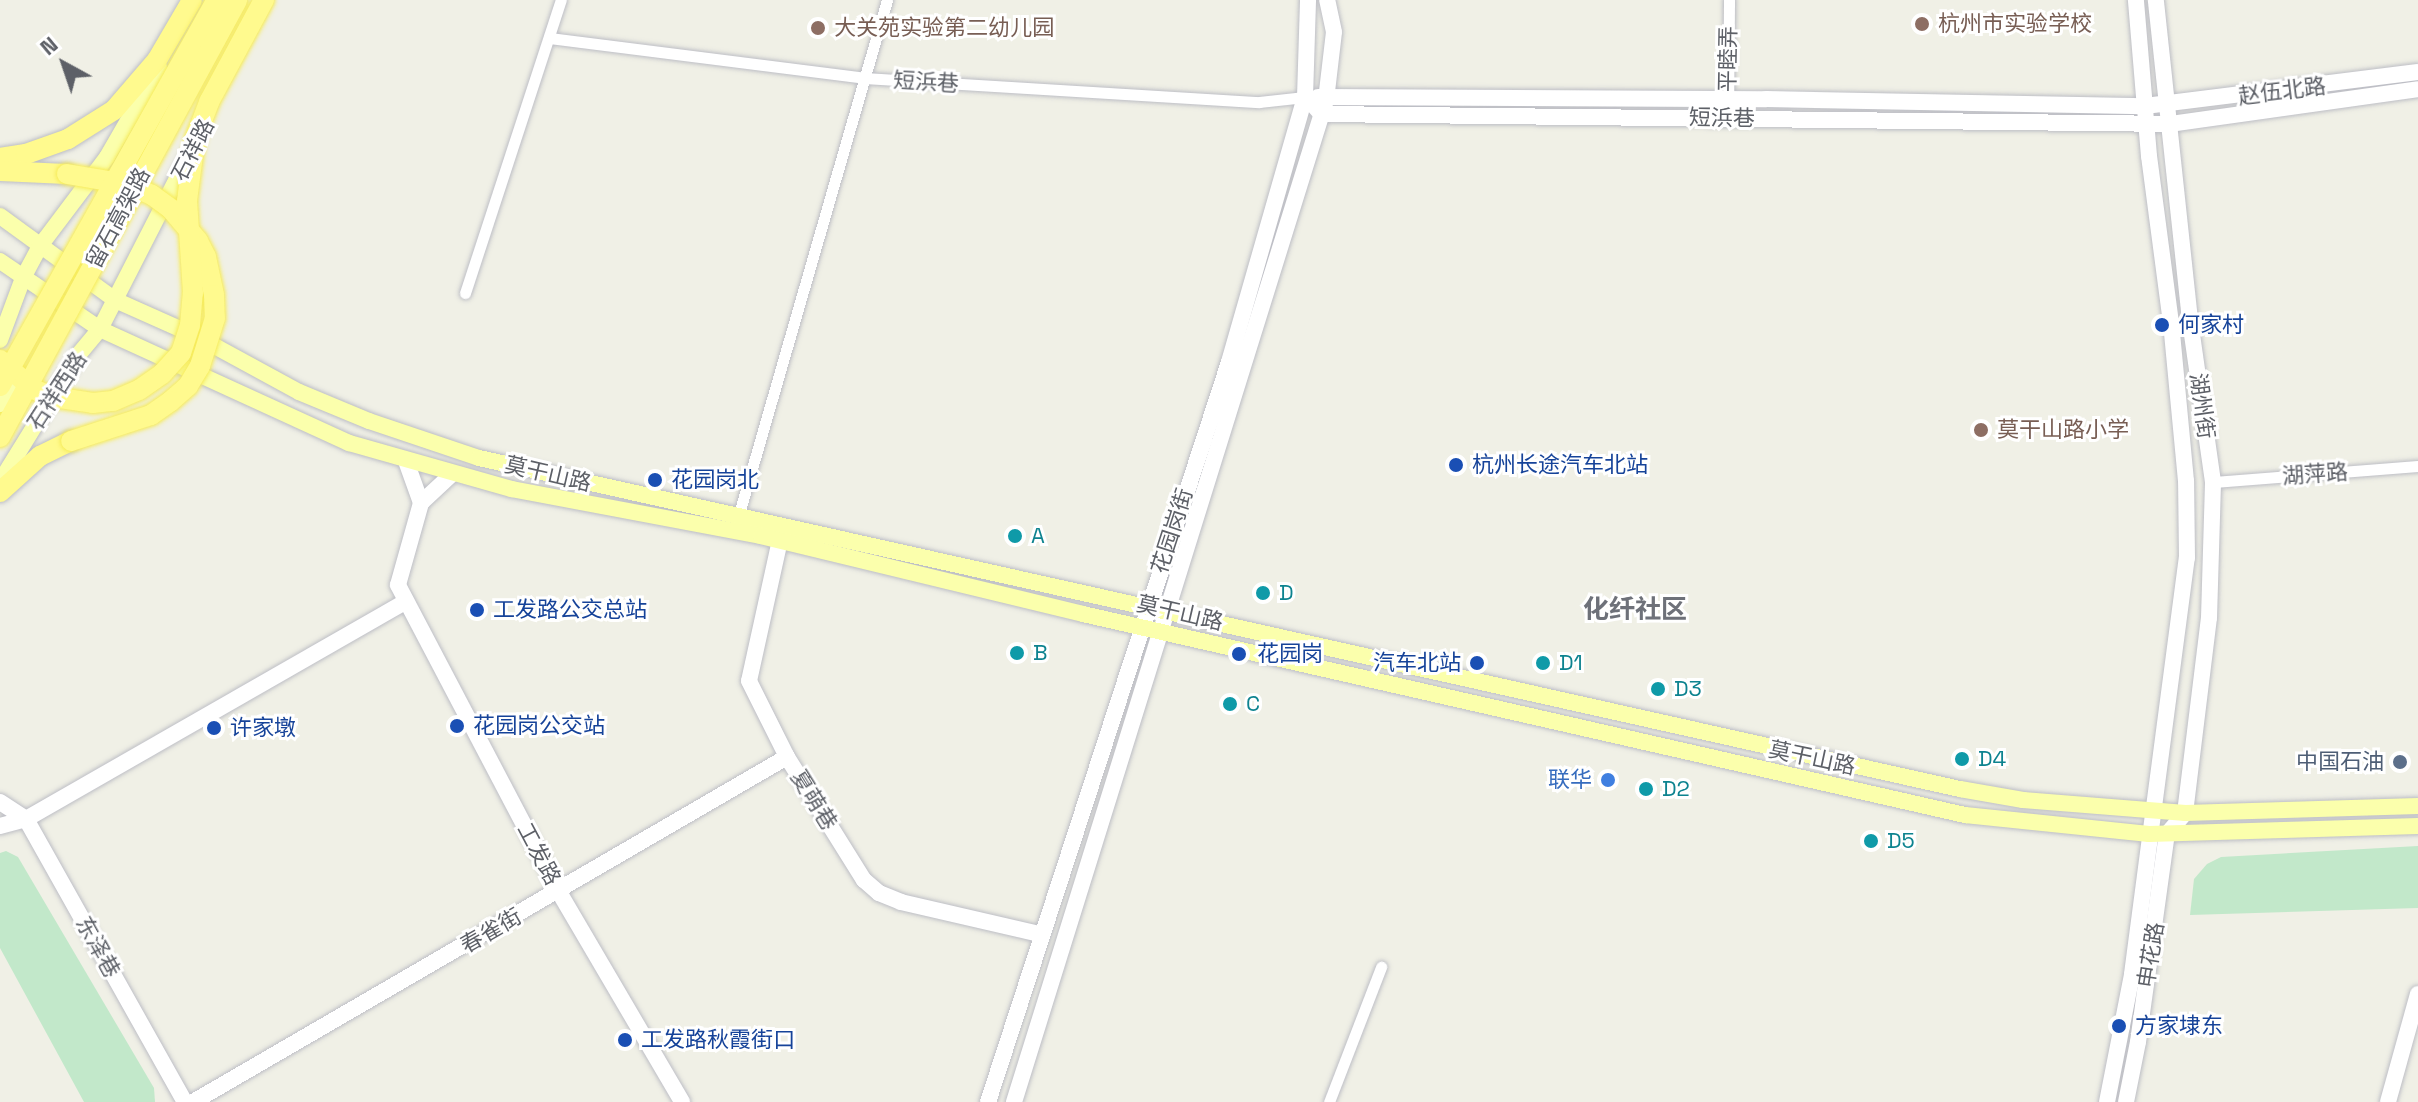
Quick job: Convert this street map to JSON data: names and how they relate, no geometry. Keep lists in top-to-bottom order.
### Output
{
  "streets": {
    "highway": ["留石高架路"],
    "main road": ["石祥路", "石祥西路", "莫干山路"],
    "street": [
      "平睦弄",
      "短浜巷",
      "赵伍北路",
      "湖州街",
      "湖萍路",
      "花园岗街",
      "夏萌巷",
      "工发路",
      "春雀街",
      "东泽巷",
      "申花路"
    ]
  },
  "crossings": [
    ["平睦弄", "短浜巷"],
    ["短浜巷", "赵伍北路"],
    ["短浜巷", "湖州街"],
    ["短浜巷", "花园岗街"],
    ["赵伍北路", "湖州街"],
    ["石祥路", "石祥西路"],
    ["石祥路", "莫干山路"],
    ["石祥西路", "莫干山路"],
    ["湖州街", "莫干山路"],
    ["湖州街", "湖萍路"],
    ["湖州街", "申花路"],
    ["莫干山路", "花园岗街"],
    ["莫干山路", "夏萌巷"],
    ["莫干山路", "申花路"],
    ["花园岗街", "夏萌巷"],
    ["夏萌巷", "春雀街"],
    ["工发路", "春雀街"]
  ],
  "districts": ["化纤社区"],
  "places": [
    "杭州市实验学校",
    "大关苑实验第二幼儿园",
    "何家村",
    "莫干山路小学",
    "杭州长途汽车北站",
    "花园岗北",
    "A",
    "D",
    "工发路公交总站",
    "B",
    "花园岗",
    "汽车北站",
    "D1",
    "D3",
    "C",
    "花园岗公交站",
    "许家墩",
    "D4",
    "中国石油",
    "联华",
    "D2",
    "D5",
    "方家埭东",
    "工发路秋霞街口"
  ],
  "north": "top left"
}
